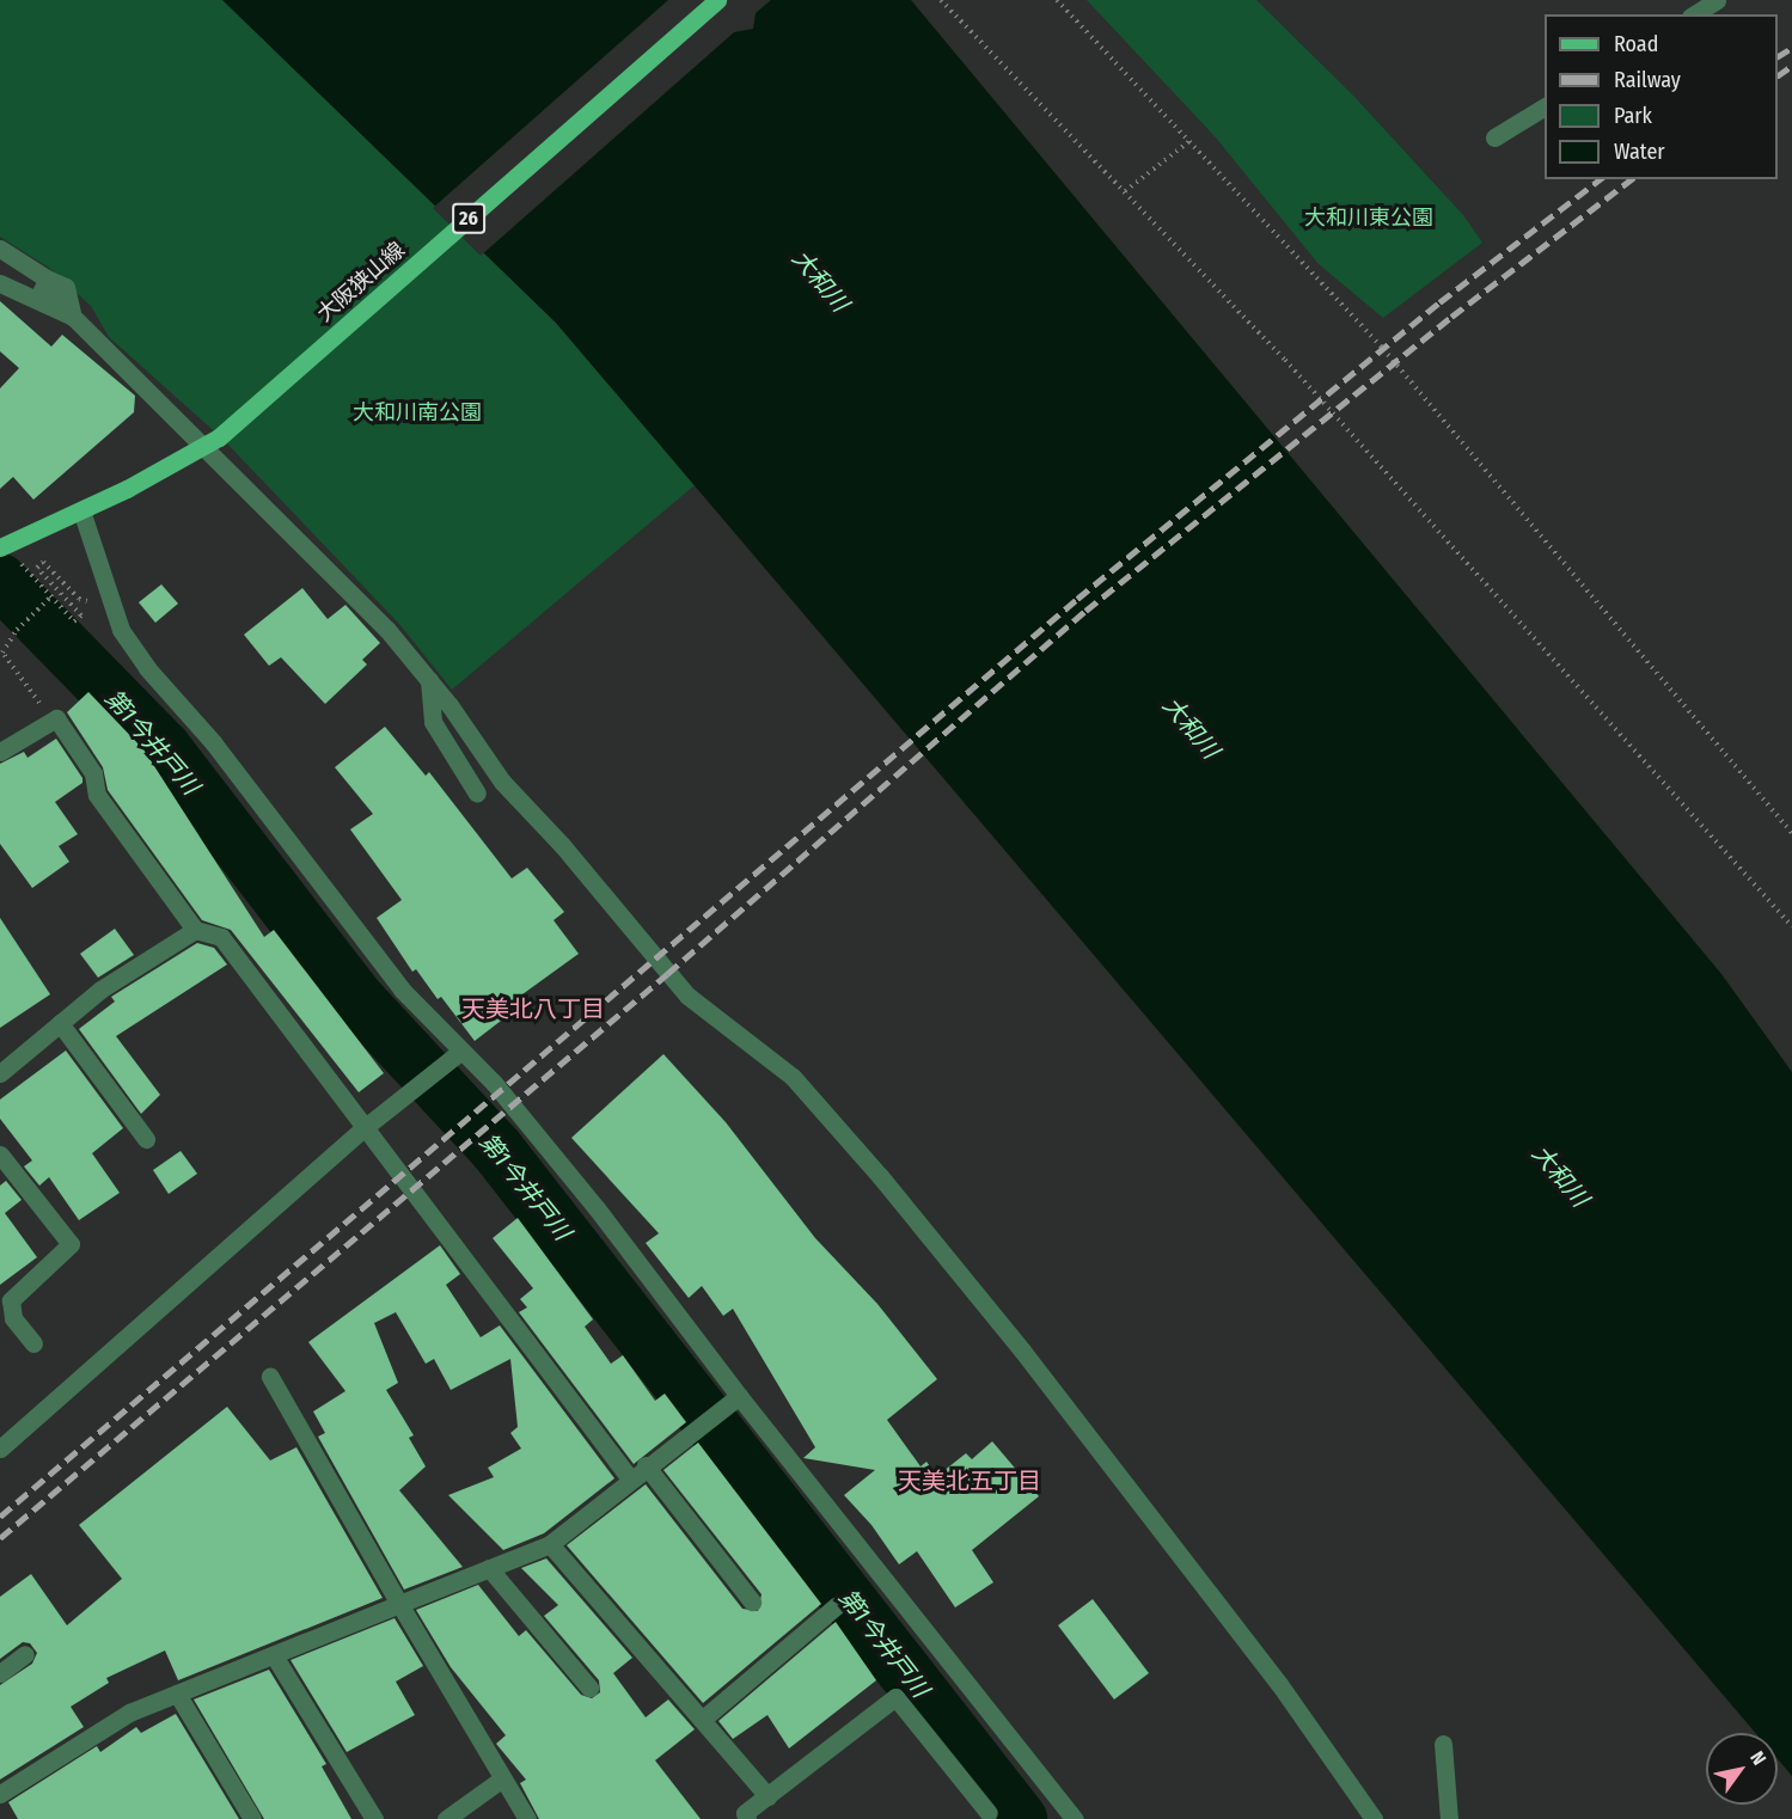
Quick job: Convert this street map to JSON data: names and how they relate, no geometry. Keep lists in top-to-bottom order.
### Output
{
  "streets": {
    "main road": ["26", "大阪狭山線"]
  },
  "districts": ["天美北八丁目", "天美北五丁目"],
  "water": ["大和川", "第1今井戸川"],
  "parks": ["大和川東公園", "大和川南公園"],
  "legend": [
    "Road",
    "Railway",
    "Park",
    "Water"
  ],
  "north": "top right"
}
